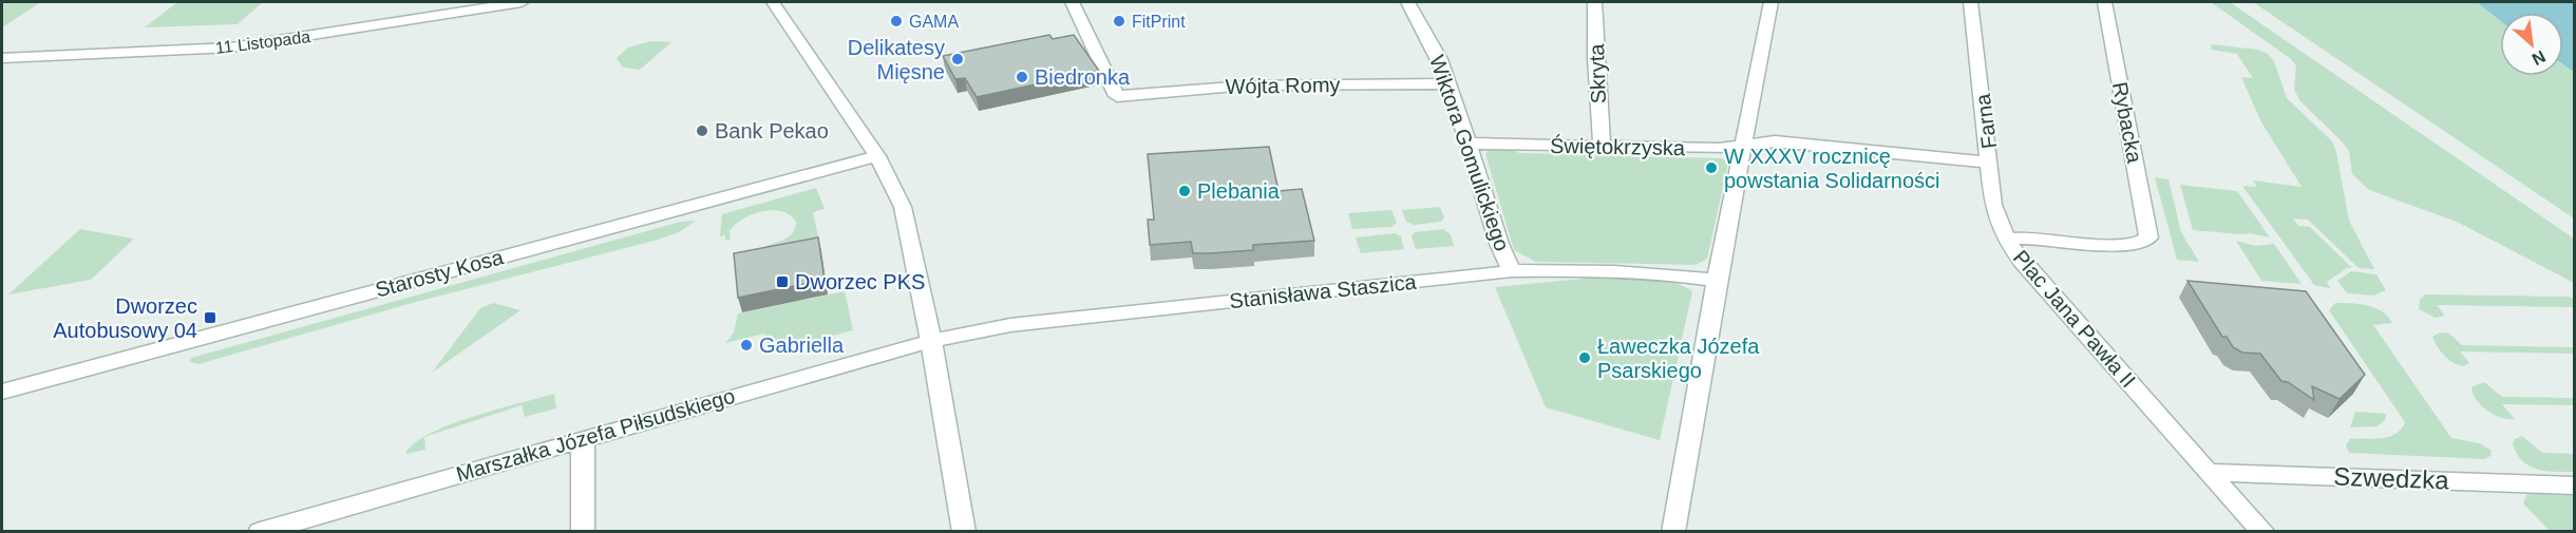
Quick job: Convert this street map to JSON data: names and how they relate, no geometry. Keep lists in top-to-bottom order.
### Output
{
  "streets": {
    "street": [
      "11 Listopada",
      "Skryta",
      "Wójta Romy",
      "Farna",
      "Rybacka",
      "Świętokrzyska",
      "Wiktora Gomulickiego",
      "Starosty Kosa",
      "Stanisława Staszica",
      "Plac Jana Pawła II",
      "Marszałka Józefa Piłsudskiego",
      "Szwedzka"
    ]
  },
  "crossings": [
    ["Skryta", "Świętokrzyska"],
    ["Wójta Romy", "Wiktora Gomulickiego"],
    ["Farna", "Świętokrzyska"],
    ["Farna", "Plac Jana Pawła II"],
    ["Rybacka", "Plac Jana Pawła II"],
    ["Świętokrzyska", "Wiktora Gomulickiego"],
    ["Wiktora Gomulickiego", "Stanisława Staszica"],
    ["Stanisława Staszica", "Marszałka Józefa Piłsudskiego"],
    ["Plac Jana Pawła II", "Szwedzka"]
  ],
  "places": {
    "other": [
      "GAMA",
      "FitPrint",
      "Delikatesy Mięsne",
      "Biedronka",
      "Bank Pekao",
      "W XXXV rocznicę powstania Solidarności",
      "Plebania",
      "Gabriella",
      "Ławeczka Józefa Psarskiego"
    ],
    "transit": ["Dworzec PKS", "Dworzec Autobusowy 04"]
  },
  "north": "bottom right"
}
